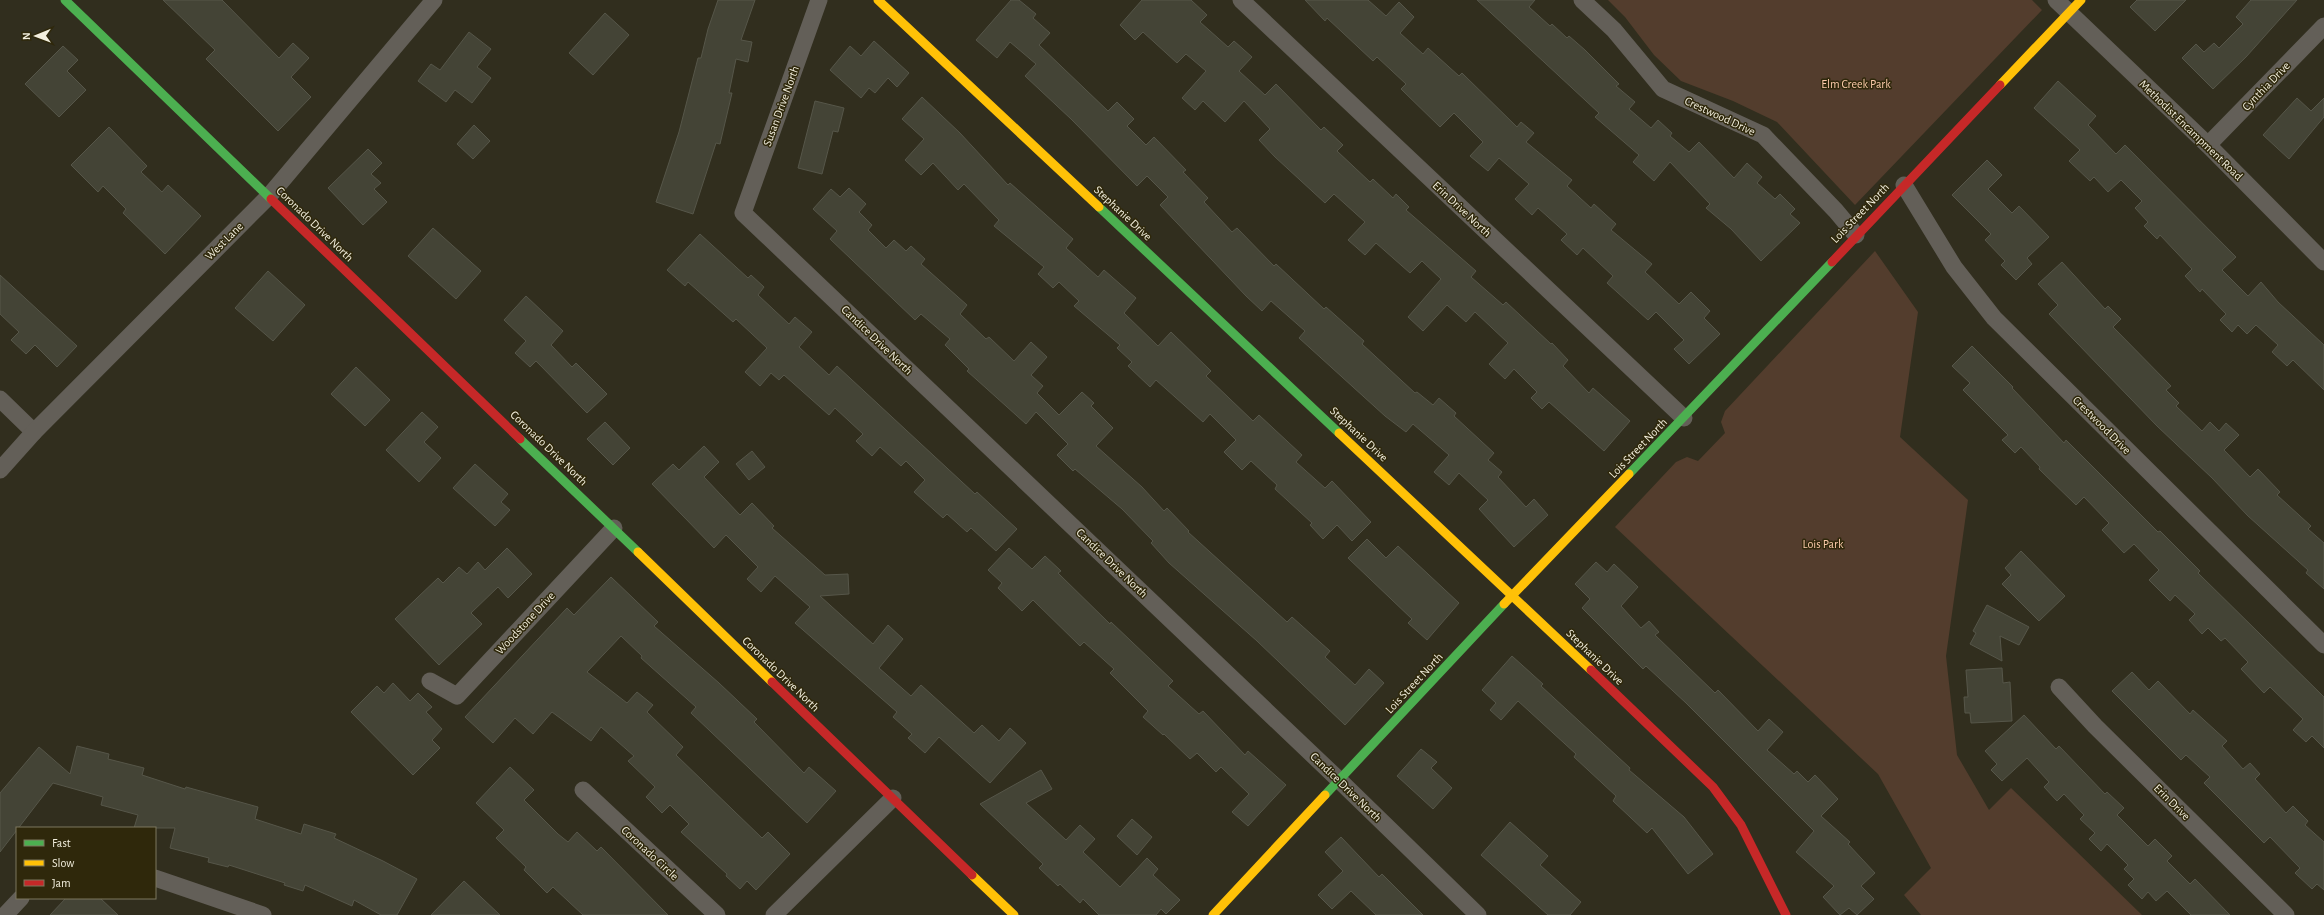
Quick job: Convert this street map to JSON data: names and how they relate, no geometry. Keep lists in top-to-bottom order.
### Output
{
  "streets": {
    "street": [
      "Cynthia Drive",
      "Susan Drive North",
      "Crestwood Drive",
      "Methodist Encampment Road",
      "Erin Drive North",
      "Stephanie Drive",
      "Lois Street North",
      "Coronado Drive North",
      "West Lane",
      "Candice Drive North",
      "Woodstone Drive",
      "Erin Drive",
      "Coronado Circle"
    ]
  },
  "crossings": [
    ["Cynthia Drive", "Methodist Encampment Road"],
    ["Susan Drive North", "Candice Drive North"],
    ["Crestwood Drive", "Lois Street North"],
    ["Methodist Encampment Road", "Lois Street North"],
    ["Erin Drive North", "Lois Street North"],
    ["Stephanie Drive", "Lois Street North"],
    ["Lois Street North", "Candice Drive North"],
    ["Coronado Drive North", "West Lane"],
    ["Coronado Drive North", "Woodstone Drive"]
  ],
  "parks": ["Elm Creek Park", "Lois Park"],
  "legend": ["Fast", "Slow", "Jam"],
  "north": "left"
}
